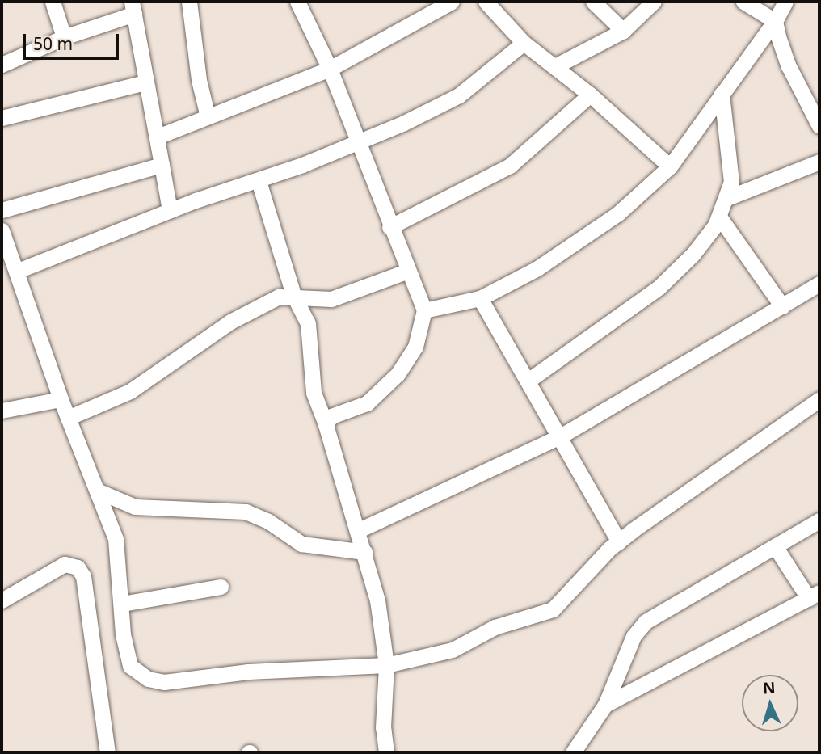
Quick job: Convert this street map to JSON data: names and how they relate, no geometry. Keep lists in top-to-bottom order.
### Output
{
  "scale_bar": "50 m",
  "north": "top"
}
